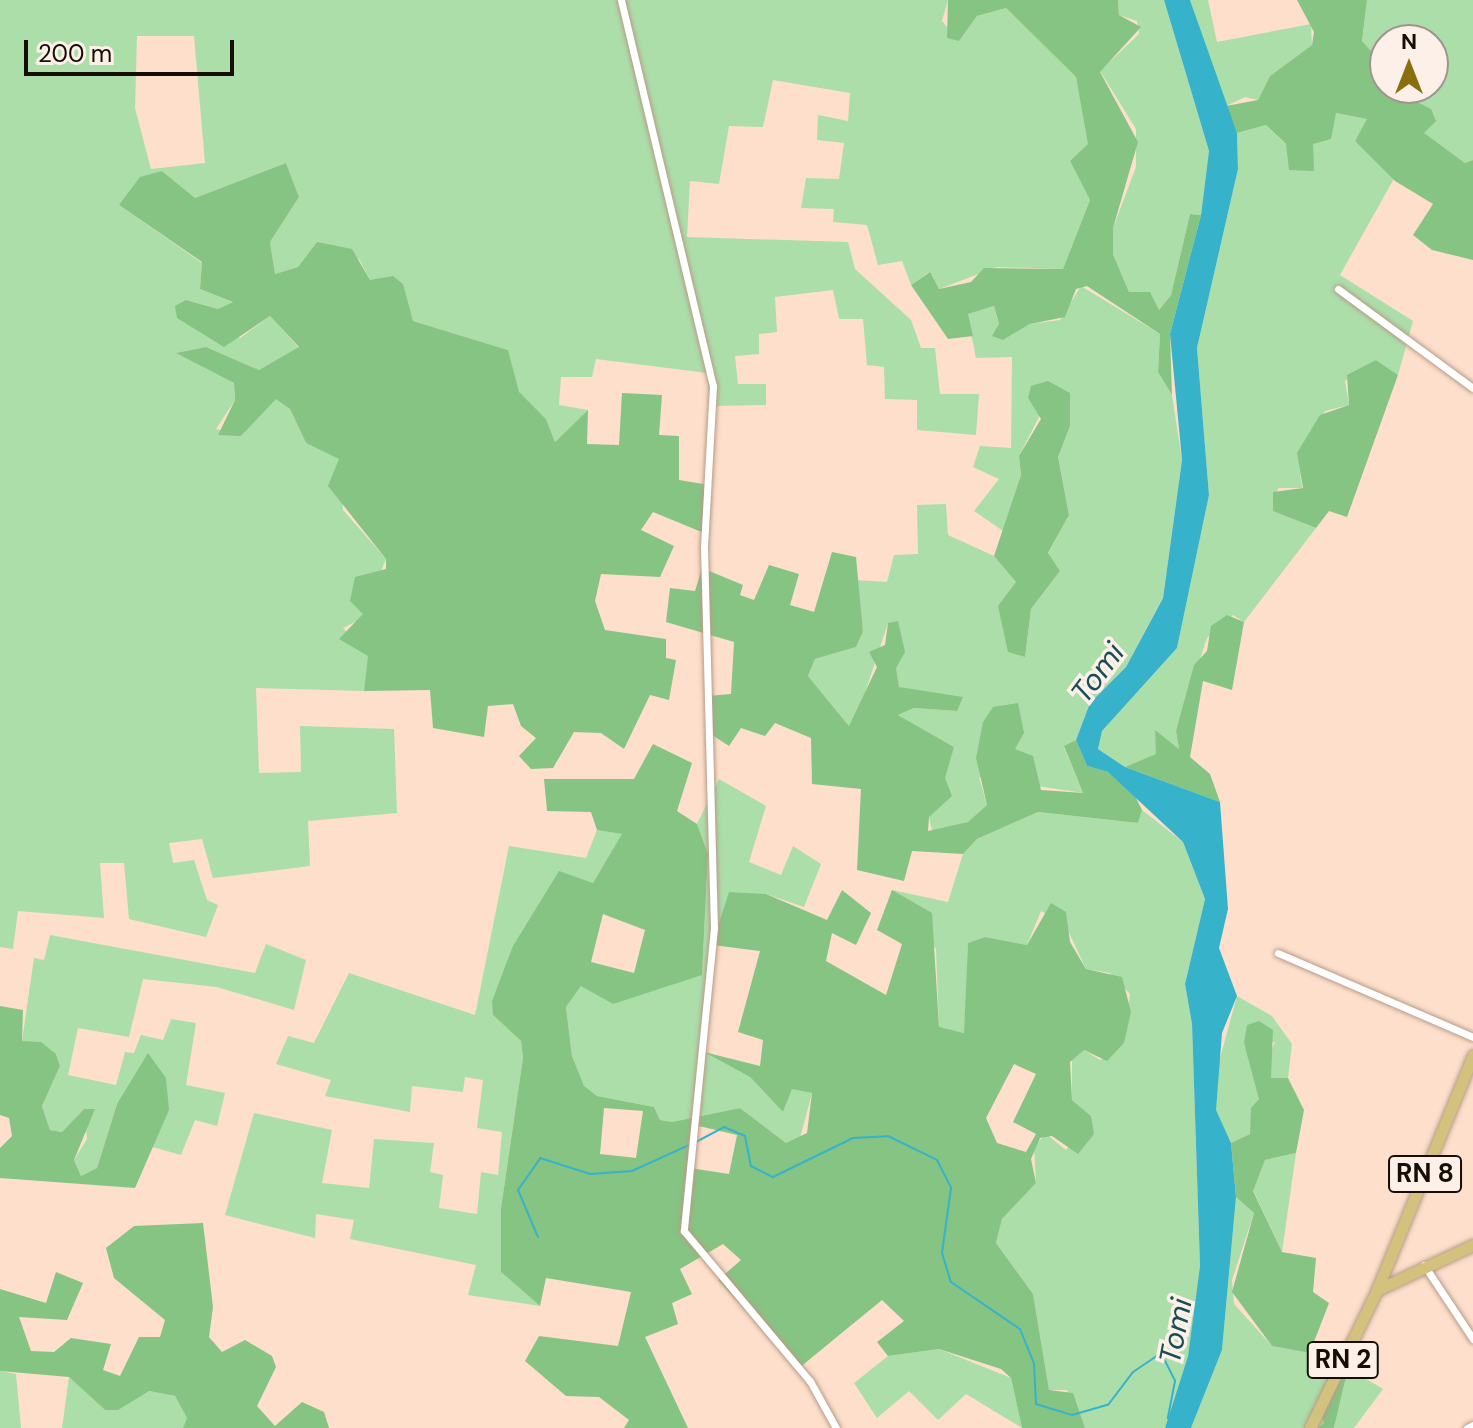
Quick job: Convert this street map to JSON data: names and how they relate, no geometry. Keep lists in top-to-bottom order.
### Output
{
  "streets": {
    "main road": ["RN 8", "RN 2"]
  },
  "crossings": [
    ["RN 8", "RN 2"]
  ],
  "water": ["Tomi"],
  "scale_bar": "200 m",
  "north": "top"
}
